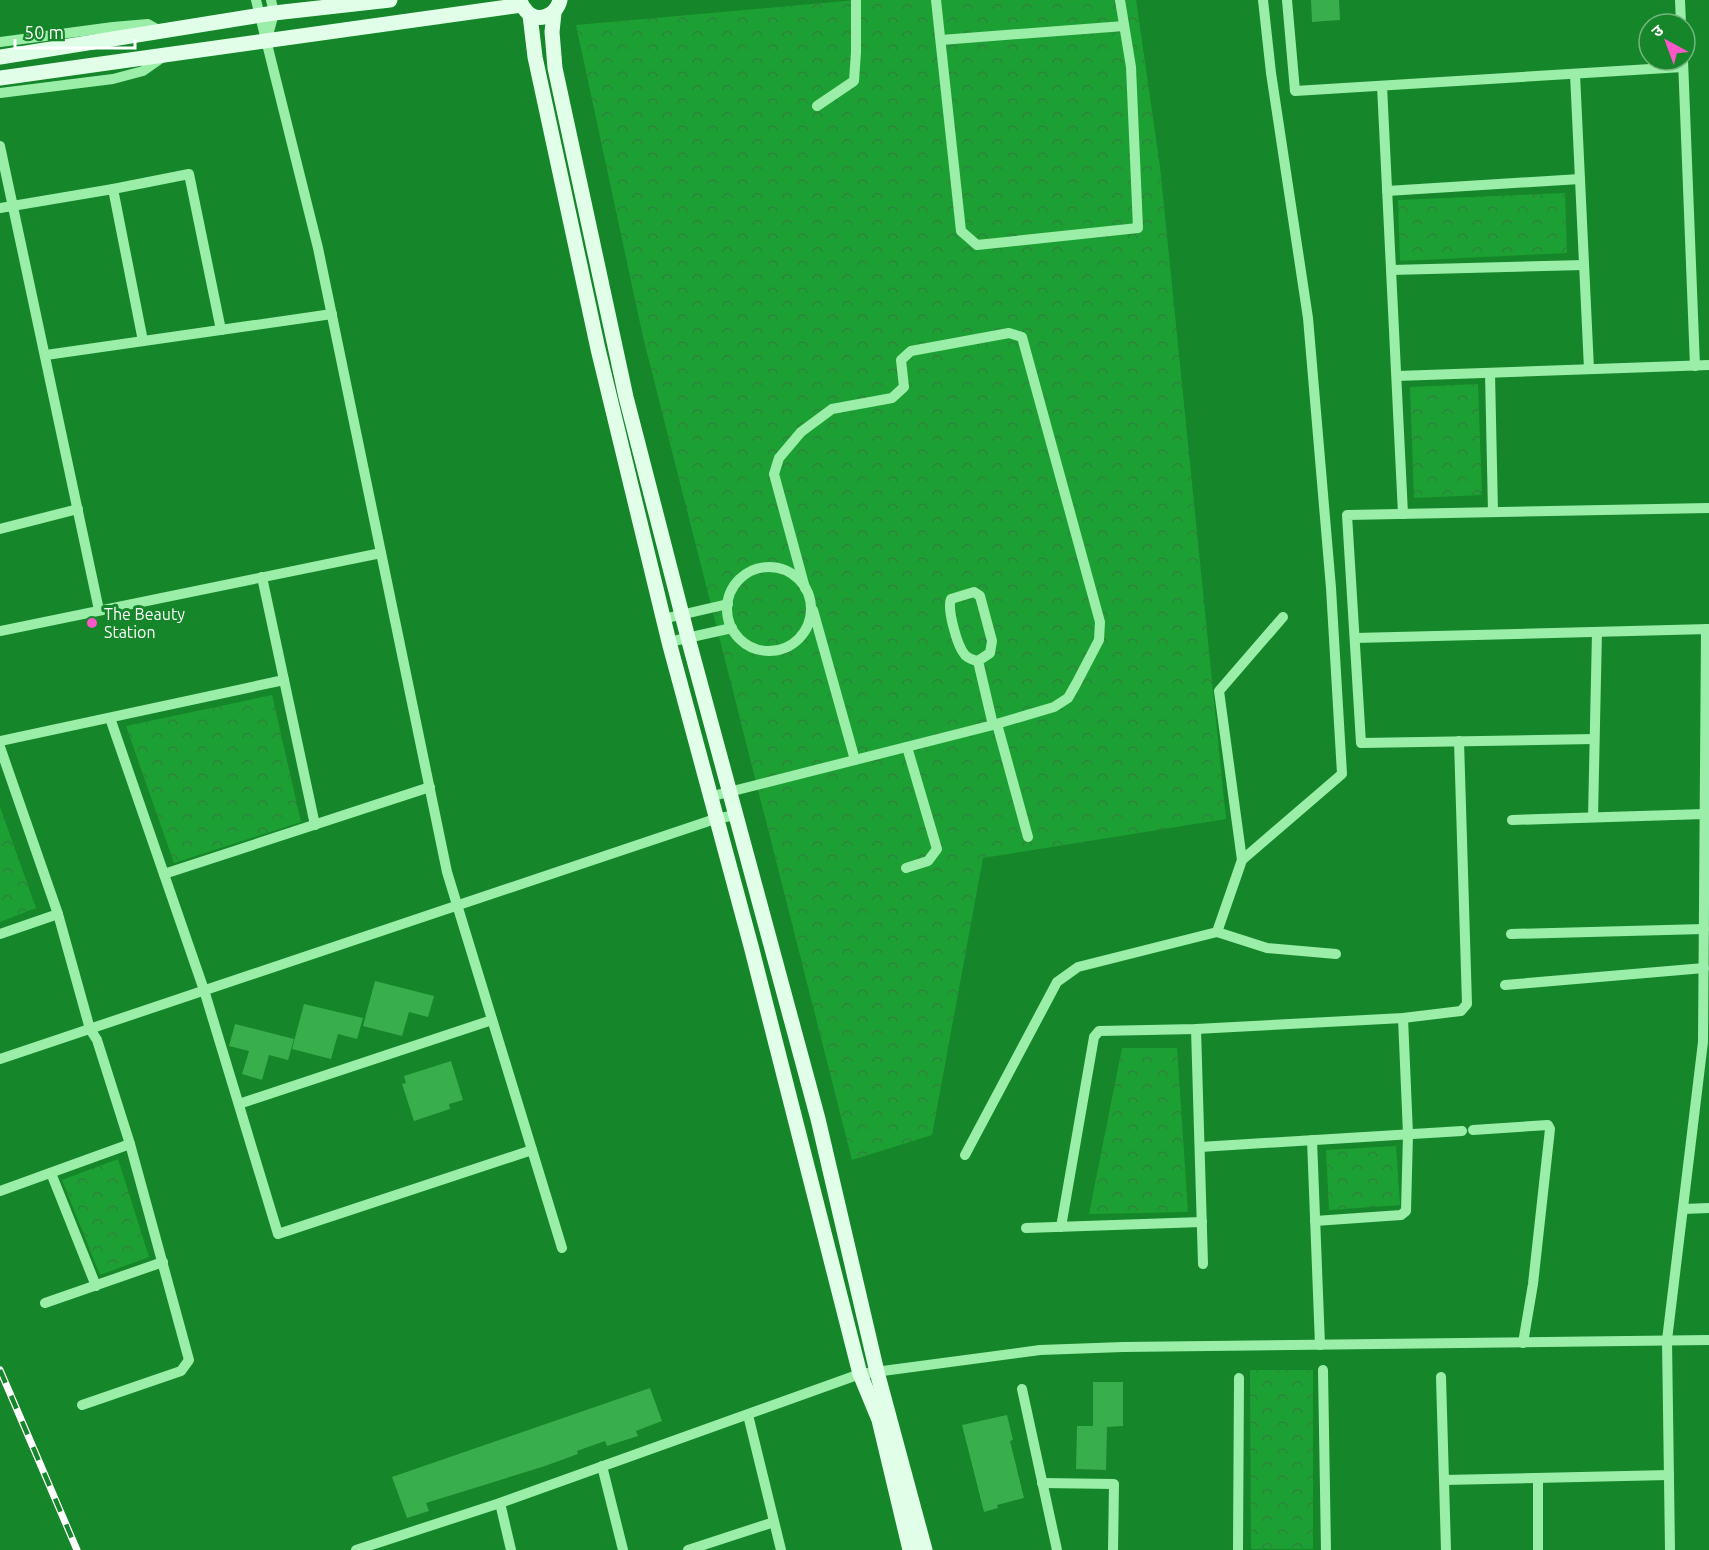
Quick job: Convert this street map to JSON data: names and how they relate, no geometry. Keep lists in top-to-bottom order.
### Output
{
  "places": ["The Beauty Station"],
  "scale_bar": "50 m",
  "north": "top left"
}
